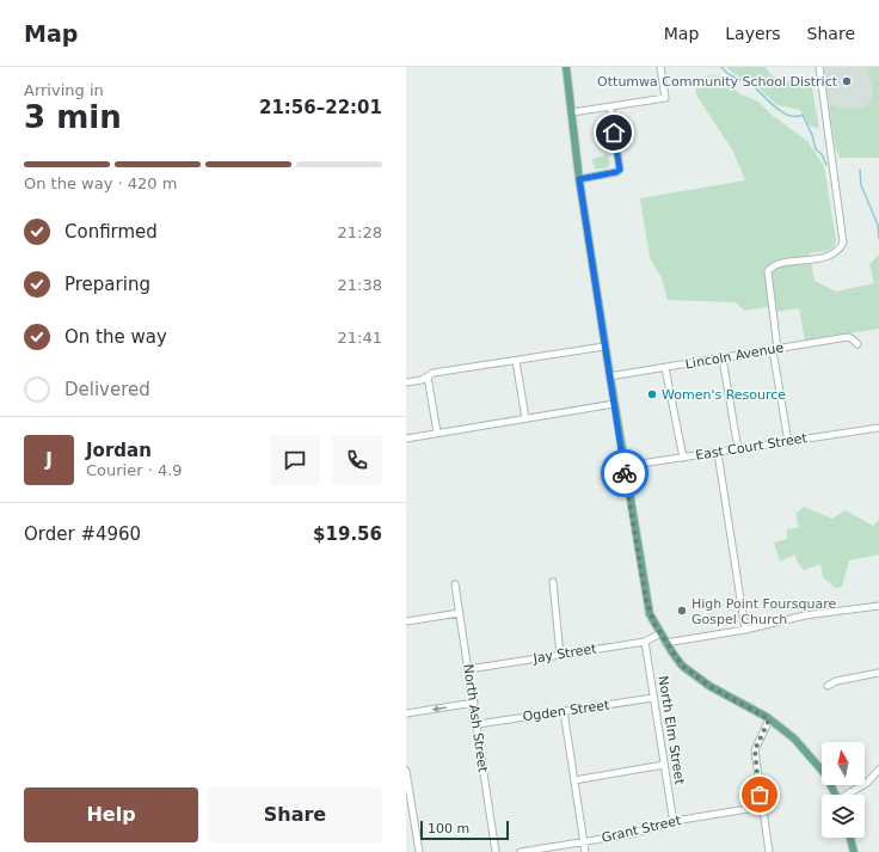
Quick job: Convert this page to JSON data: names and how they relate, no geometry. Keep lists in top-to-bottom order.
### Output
{
  "streets": {
    "street": [
      "Lincoln Avenue",
      "East Court Street",
      "Jay Street",
      "Ogden Street",
      "North Ash Street",
      "North Elm Street",
      "Grant Street"
    ]
  },
  "crossings": [
    ["Jay Street", "North Ash Street"],
    ["Jay Street", "North Elm Street"],
    ["Ogden Street", "North Ash Street"],
    ["Ogden Street", "North Elm Street"],
    ["North Elm Street", "Grant Street"]
  ],
  "places": ["Ottumwa Community School District", "Women's Resource", "High Point Foursquare Gospel Church"],
  "scale_bar": "100 m",
  "north": "top",
  "page": {
    "header": "Map",
    "nav": ["Map", "Layers", "Share"],
    "heading": ["3 min", "Arriving in", "21:56–22:01"],
    "panel": [
      "Jordan",
      "Courier · 4.9",
      "Order #4960",
      "$19.56"
    ],
    "bar": "On the way · 420 m",
    "list": [
      ["Confirmed", "21:28"],
      ["Preparing", "21:38"],
      ["On the way", "21:41"],
      "Delivered"
    ],
    "round": "J",
    "buttons": ["Help", "Share"],
    "scale": "100 m"
  }
}
